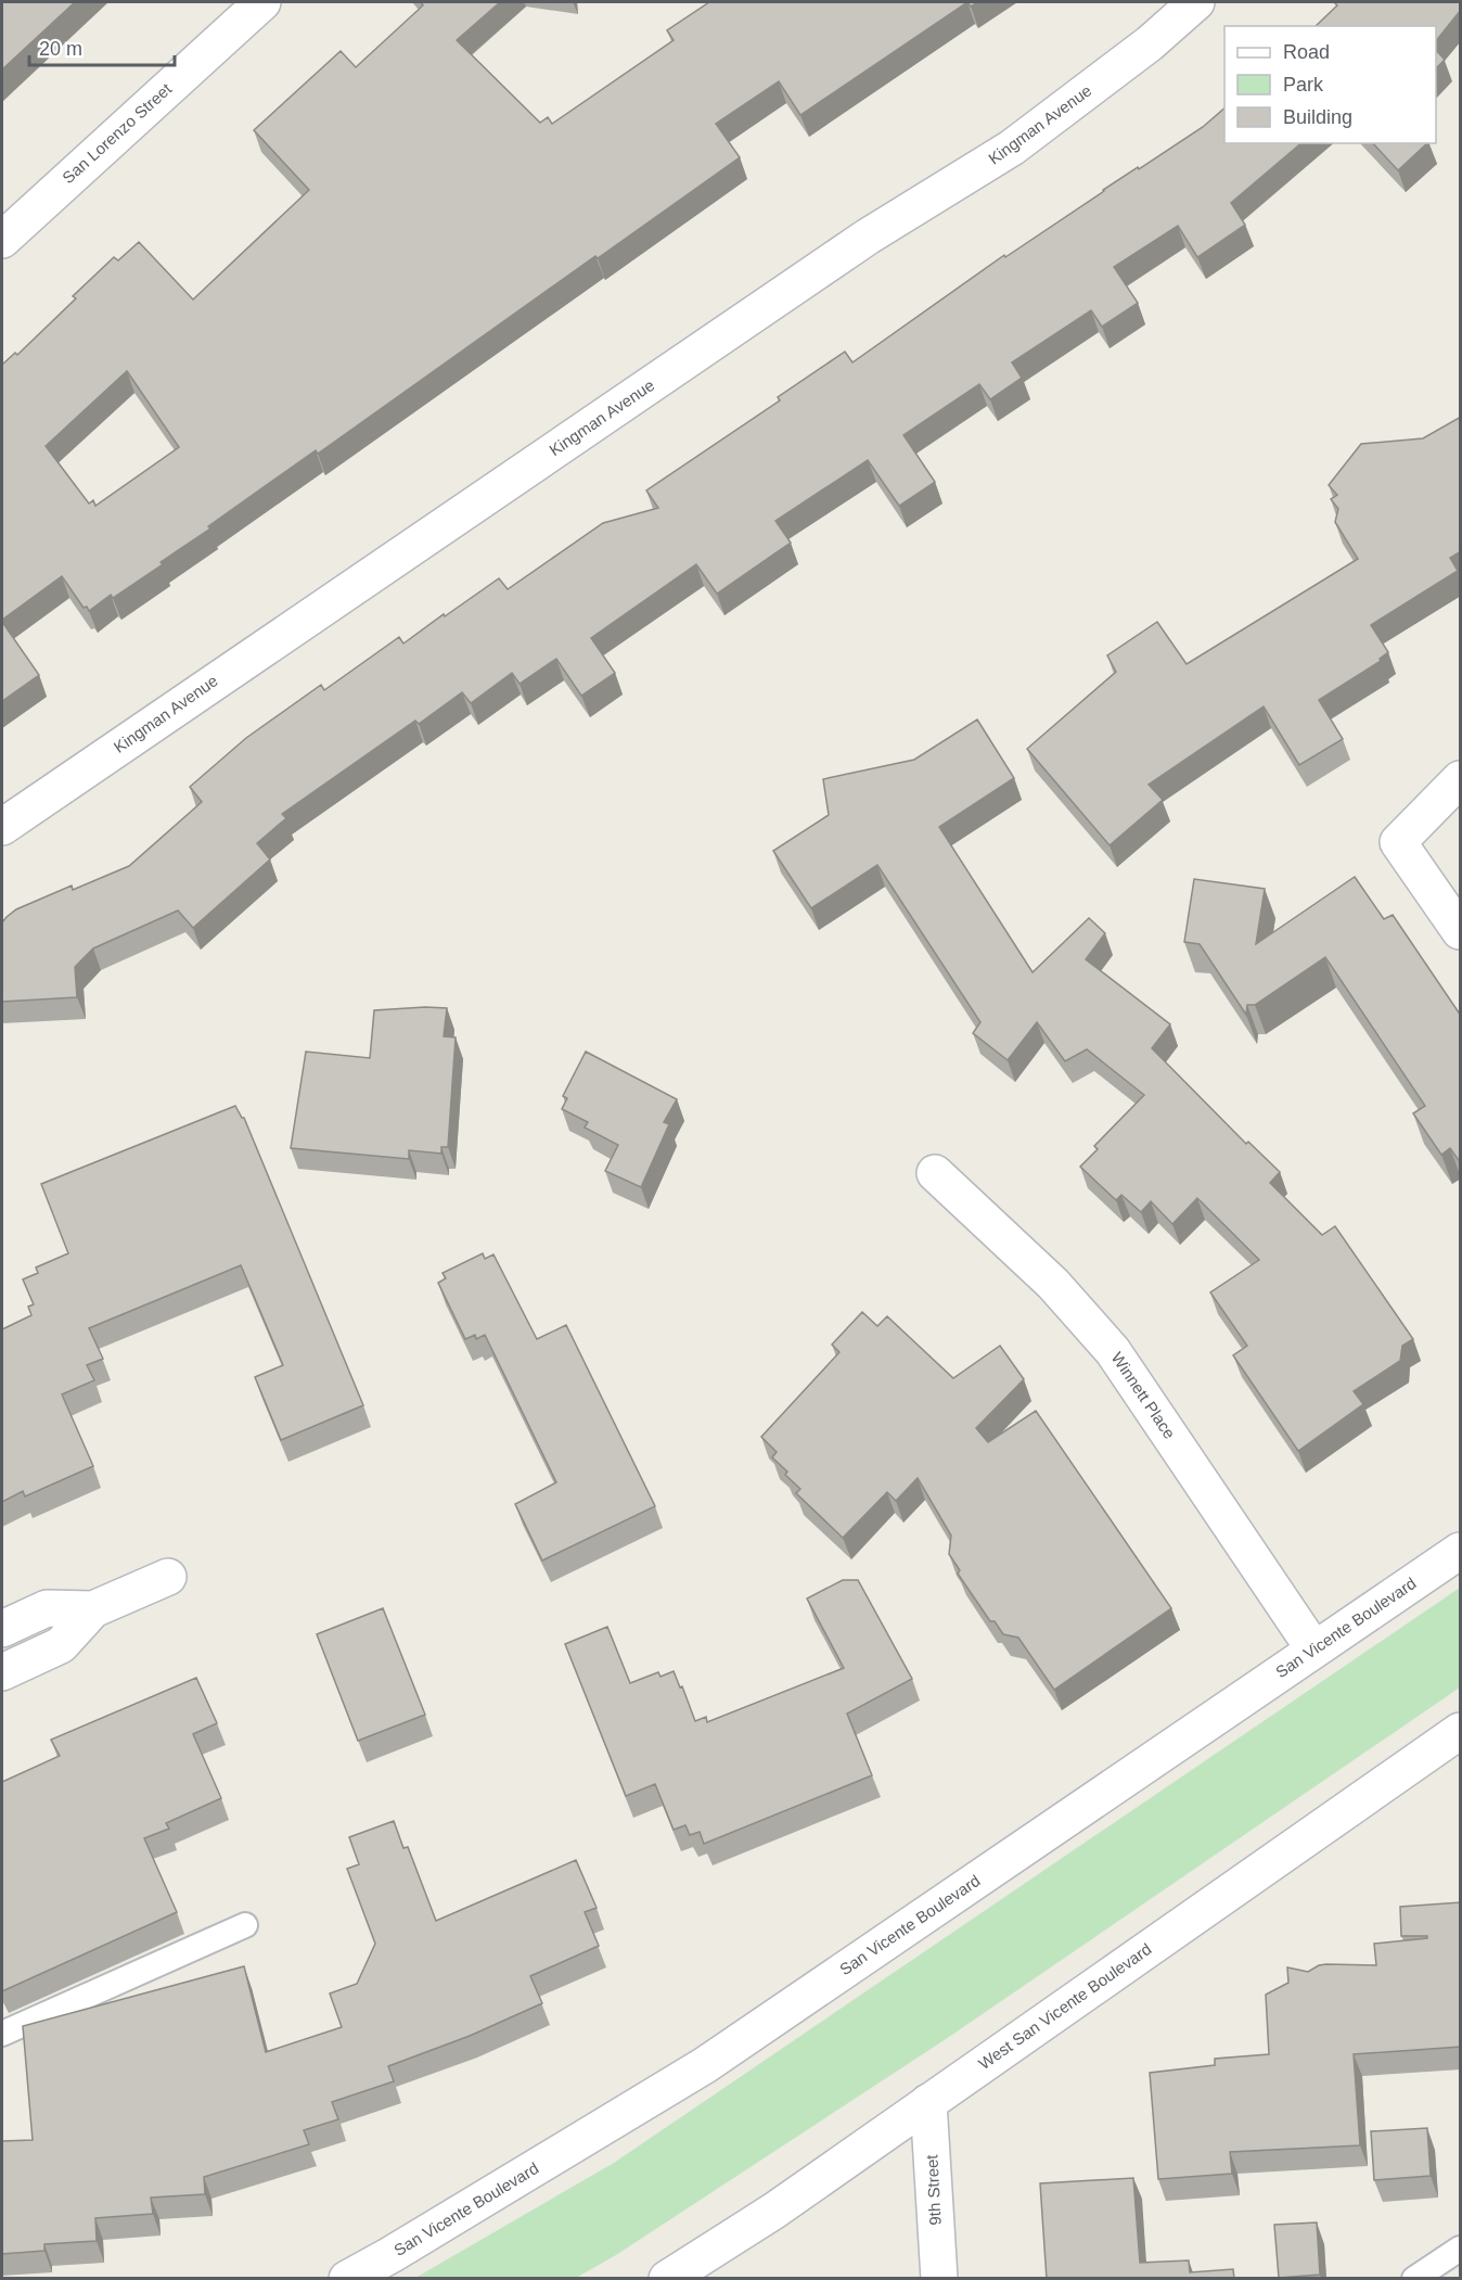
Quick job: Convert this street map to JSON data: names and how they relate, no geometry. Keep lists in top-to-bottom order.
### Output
{
  "streets": {
    "street": [
      "Kingman Avenue",
      "San Lorenzo Street",
      "Winnett Place",
      "San Vicente Boulevard",
      "West San Vicente Boulevard",
      "9th Street"
    ]
  },
  "crossings": [
    ["Winnett Place", "San Vicente Boulevard"],
    ["West San Vicente Boulevard", "9th Street"]
  ],
  "legend": ["Road", "Park", "Building"],
  "scale_bar": "20 m"
}
